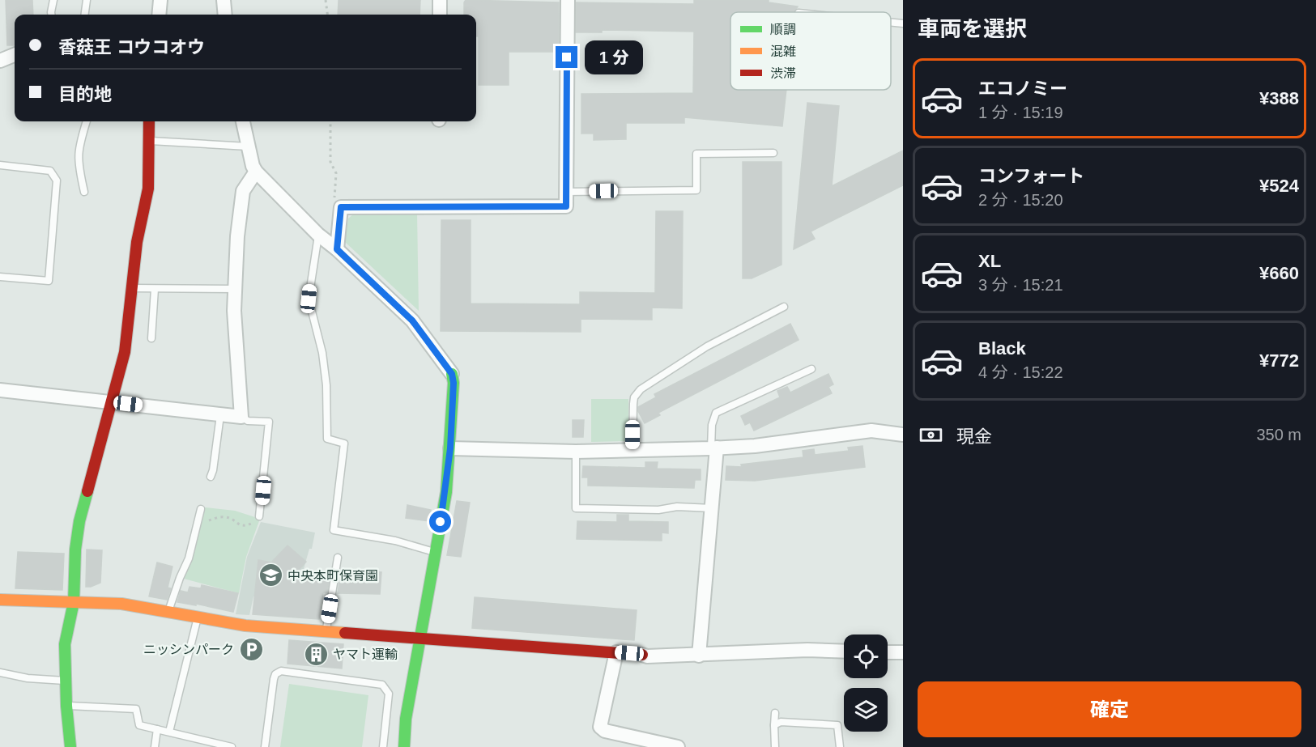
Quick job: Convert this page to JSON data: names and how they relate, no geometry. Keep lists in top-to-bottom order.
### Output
{
  "places": {
    "school or university": ["中央本町保育園"],
    "parking": ["ニッシンパーク"],
    "building": ["ヤマト運輸"]
  },
  "legend": ["順調", "混雑", "渋滞"],
  "page": {
    "heading": "車両を選択",
    "banner": ["香菇王 コウコオウ", "目的地"],
    "bubble": "1 分",
    "list": [
      {
        "name": "エコノミー",
        "note": "1 分 · 15:19",
        "value": "¥388"
      },
      {
        "name": "コンフォート",
        "note": "2 分 · 15:20",
        "value": "¥524"
      },
      {
        "name": "XL",
        "note": "3 分 · 15:21",
        "value": "¥660"
      },
      {
        "name": "Black",
        "note": "4 分 · 15:22",
        "value": "¥772"
      }
    ],
    "pay": ["現金", "350 m"],
    "buttons": "確定"
  }
}
